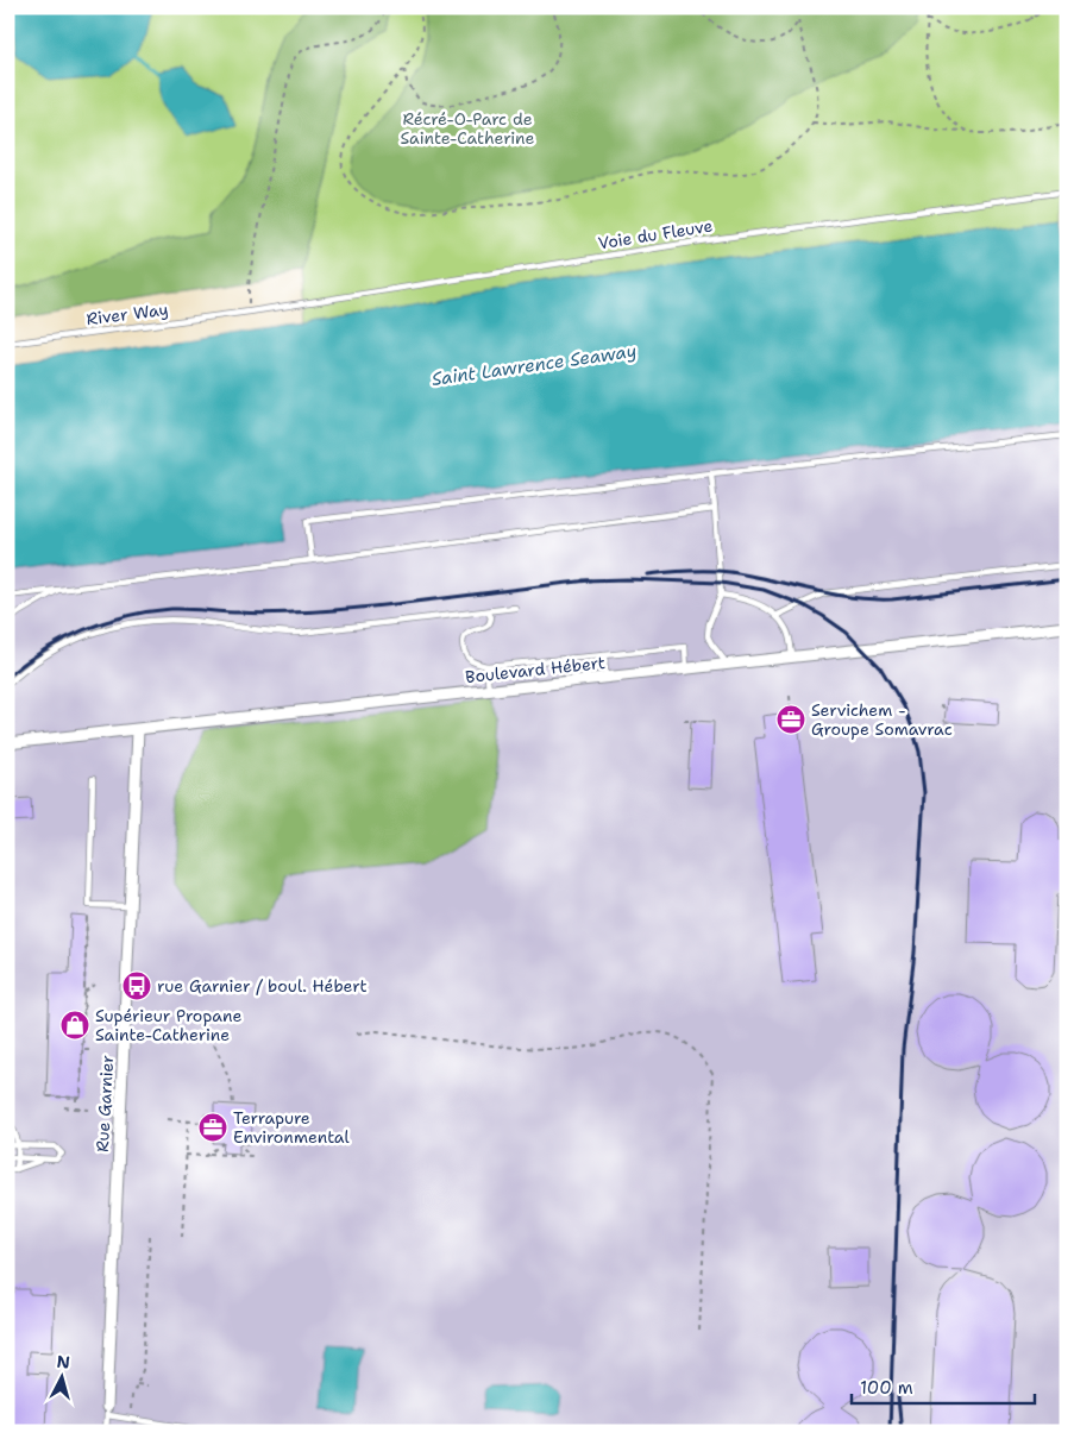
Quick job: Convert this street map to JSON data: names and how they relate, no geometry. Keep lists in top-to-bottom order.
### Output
{
  "streets": {
    "street": ["Boulevard Hébert", "Rue Garnier"],
    "lane": ["Voie du Fleuve", "River Way"]
  },
  "crossings": [
    ["Voie du Fleuve", "River Way"],
    ["Boulevard Hébert", "Rue Garnier"]
  ],
  "water": ["Saint Lawrence Seaway"],
  "parks": ["Récré-O-Parc de Sainte-Catherine"],
  "places": {
    "office": ["Servichem - Groupe Somavrac", "Terrapure Environmental"],
    "bus stop": ["rue Garnier / boul. Hébert"],
    "shop": ["Supérieur Propane Sainte-Catherine"]
  },
  "scale_bar": "100 m",
  "north": "top"
}
